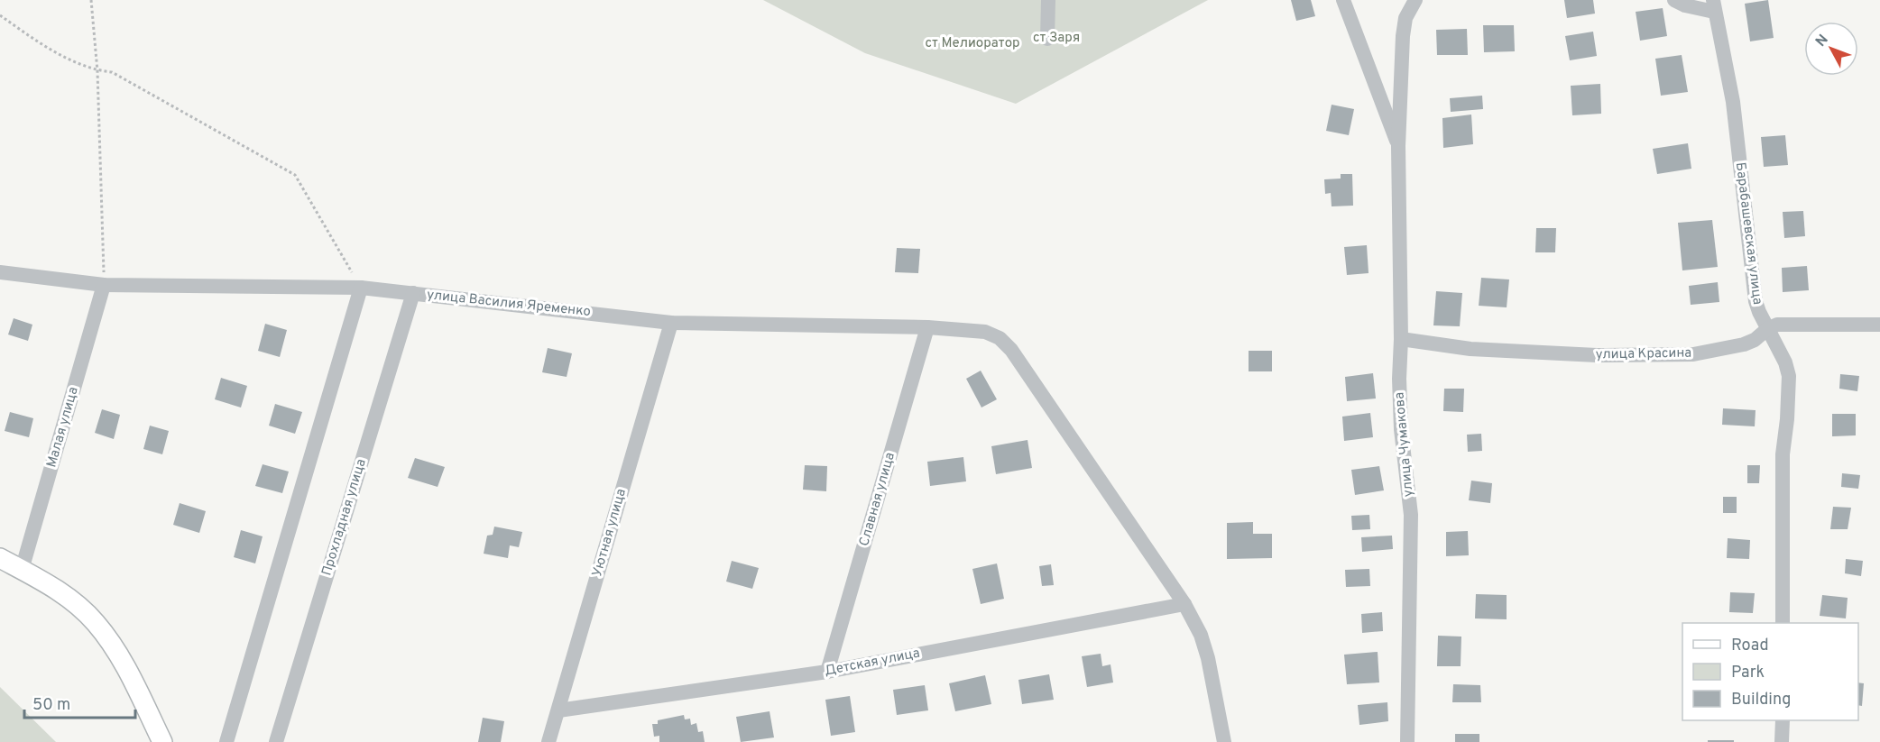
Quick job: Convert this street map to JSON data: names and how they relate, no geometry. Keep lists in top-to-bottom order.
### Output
{
  "streets": {
    "street": [
      "Барабашевская улица",
      "улица Василия Яременко",
      "улица Красина",
      "Малая улица",
      "улица Чумакова",
      "Славная улица",
      "Прохладная улица",
      "Уютная улица",
      "Детская улица"
    ]
  },
  "crossings": [
    ["Барабашевская улица", "улица Красина"],
    ["улица Василия Яременко", "Малая улица"],
    ["улица Василия Яременко", "Славная улица"],
    ["улица Василия Яременко", "Прохладная улица"],
    ["улица Василия Яременко", "Уютная улица"],
    ["улица Василия Яременко", "Детская улица"],
    ["улица Красина", "улица Чумакова"],
    ["Славная улица", "Детская улица"],
    ["Уютная улица", "Детская улица"]
  ],
  "parks": ["ст Заря", "ст Мелиоратор"],
  "legend": ["Road", "Park", "Building"],
  "scale_bar": "50 m",
  "north": "top left"
}
